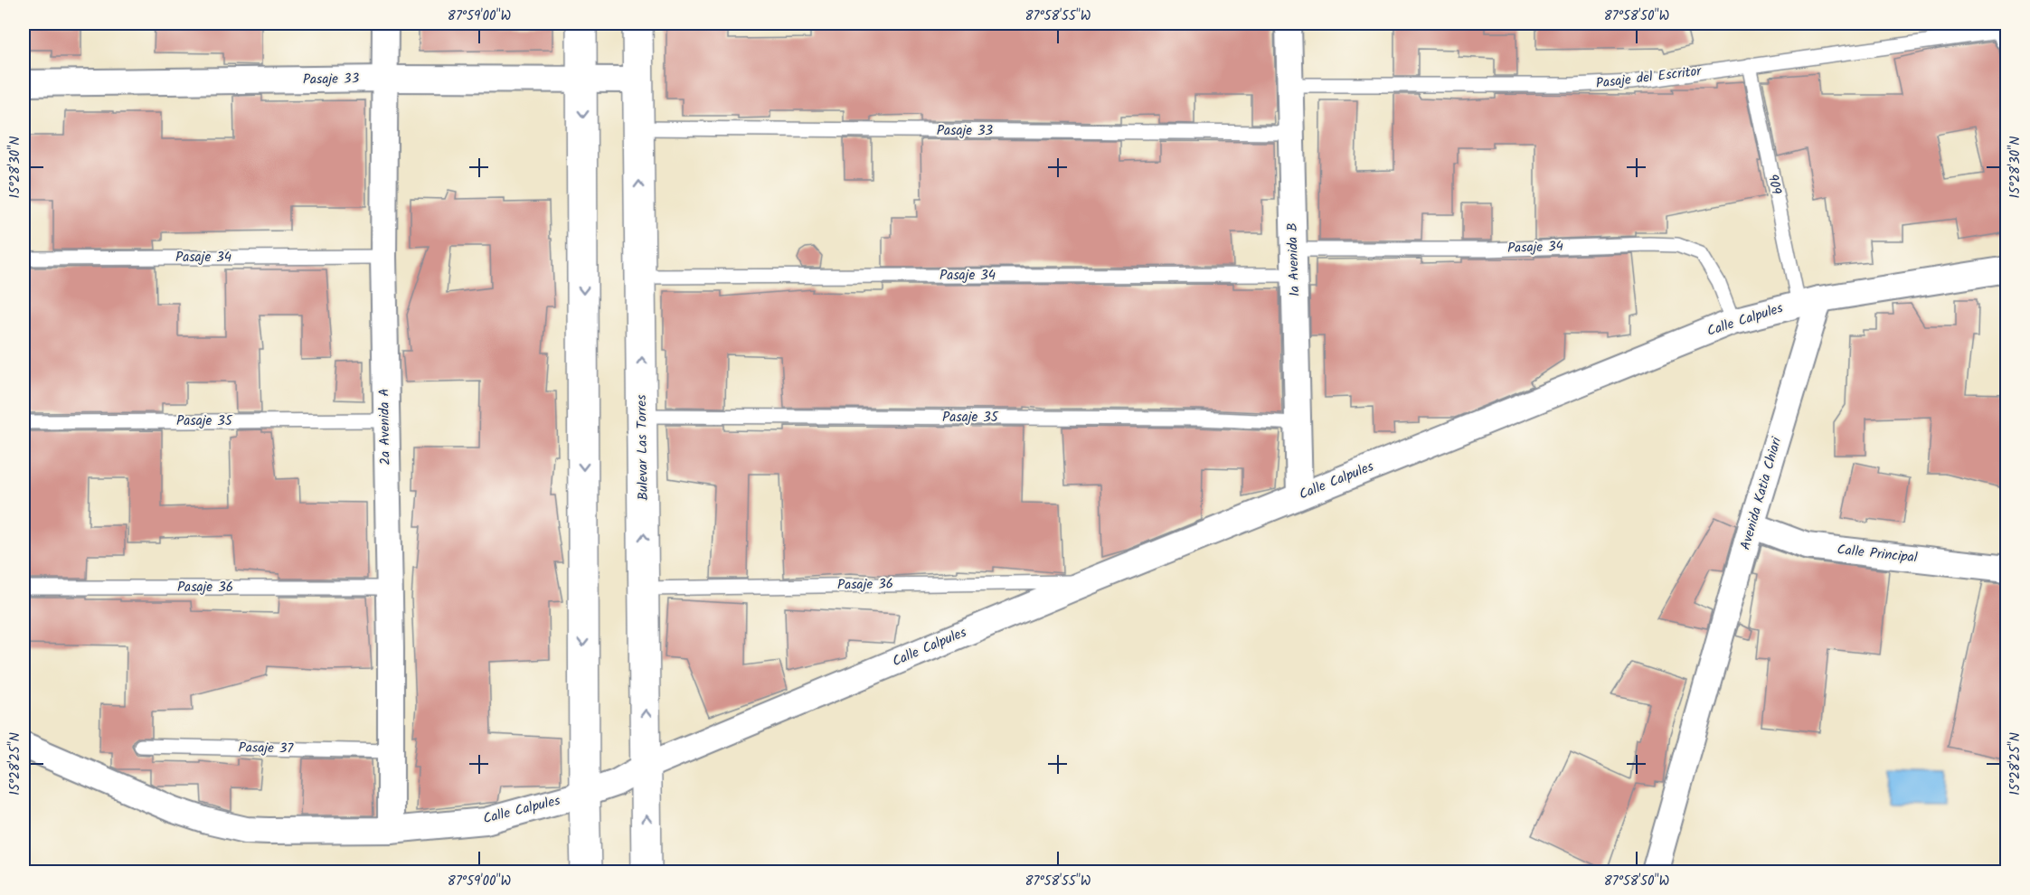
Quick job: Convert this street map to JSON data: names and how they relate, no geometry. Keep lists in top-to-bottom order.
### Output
{
  "streets": {
    "street": [
      "Pasaje 33",
      "1a Avenida B",
      "Calle Calpules",
      "2a Avenida A",
      "Bulevar Las Torres",
      "Avenida Katia Chiari",
      "Calle Principal"
    ],
    "lane": [
      "Pasaje del Escritor",
      "909",
      "Pasaje 34",
      "Pasaje 35",
      "Pasaje 36",
      "Pasaje 37"
    ]
  },
  "crossings": [
    ["Pasaje del Escritor", "909"],
    ["Pasaje del Escritor", "1a Avenida B"],
    ["Pasaje 33", "1a Avenida B"],
    ["Pasaje 33", "2a Avenida A"],
    ["Pasaje 33", "Bulevar Las Torres"],
    ["909", "Calle Calpules"],
    ["909", "Avenida Katia Chiari"],
    ["Pasaje 34", "1a Avenida B"],
    ["Pasaje 34", "Calle Calpules"],
    ["Pasaje 34", "2a Avenida A"],
    ["Pasaje 34", "Bulevar Las Torres"],
    ["1a Avenida B", "Calle Calpules"],
    ["1a Avenida B", "Pasaje 35"],
    ["Calle Calpules", "2a Avenida A"],
    ["Calle Calpules", "Bulevar Las Torres"],
    ["Calle Calpules", "Avenida Katia Chiari"],
    ["Calle Calpules", "Pasaje 36"],
    ["Pasaje 35", "2a Avenida A"],
    ["Pasaje 35", "Bulevar Las Torres"],
    ["2a Avenida A", "Pasaje 36"],
    ["2a Avenida A", "Pasaje 37"],
    ["Bulevar Las Torres", "Pasaje 36"],
    ["Avenida Katia Chiari", "Calle Principal"]
  ],
  "coordinates": [
    "87°59'00\"W",
    "87°58'55\"W",
    "87°58'50\"W",
    "15°28'30\"N",
    "15°28'25\"N"
  ]
}
